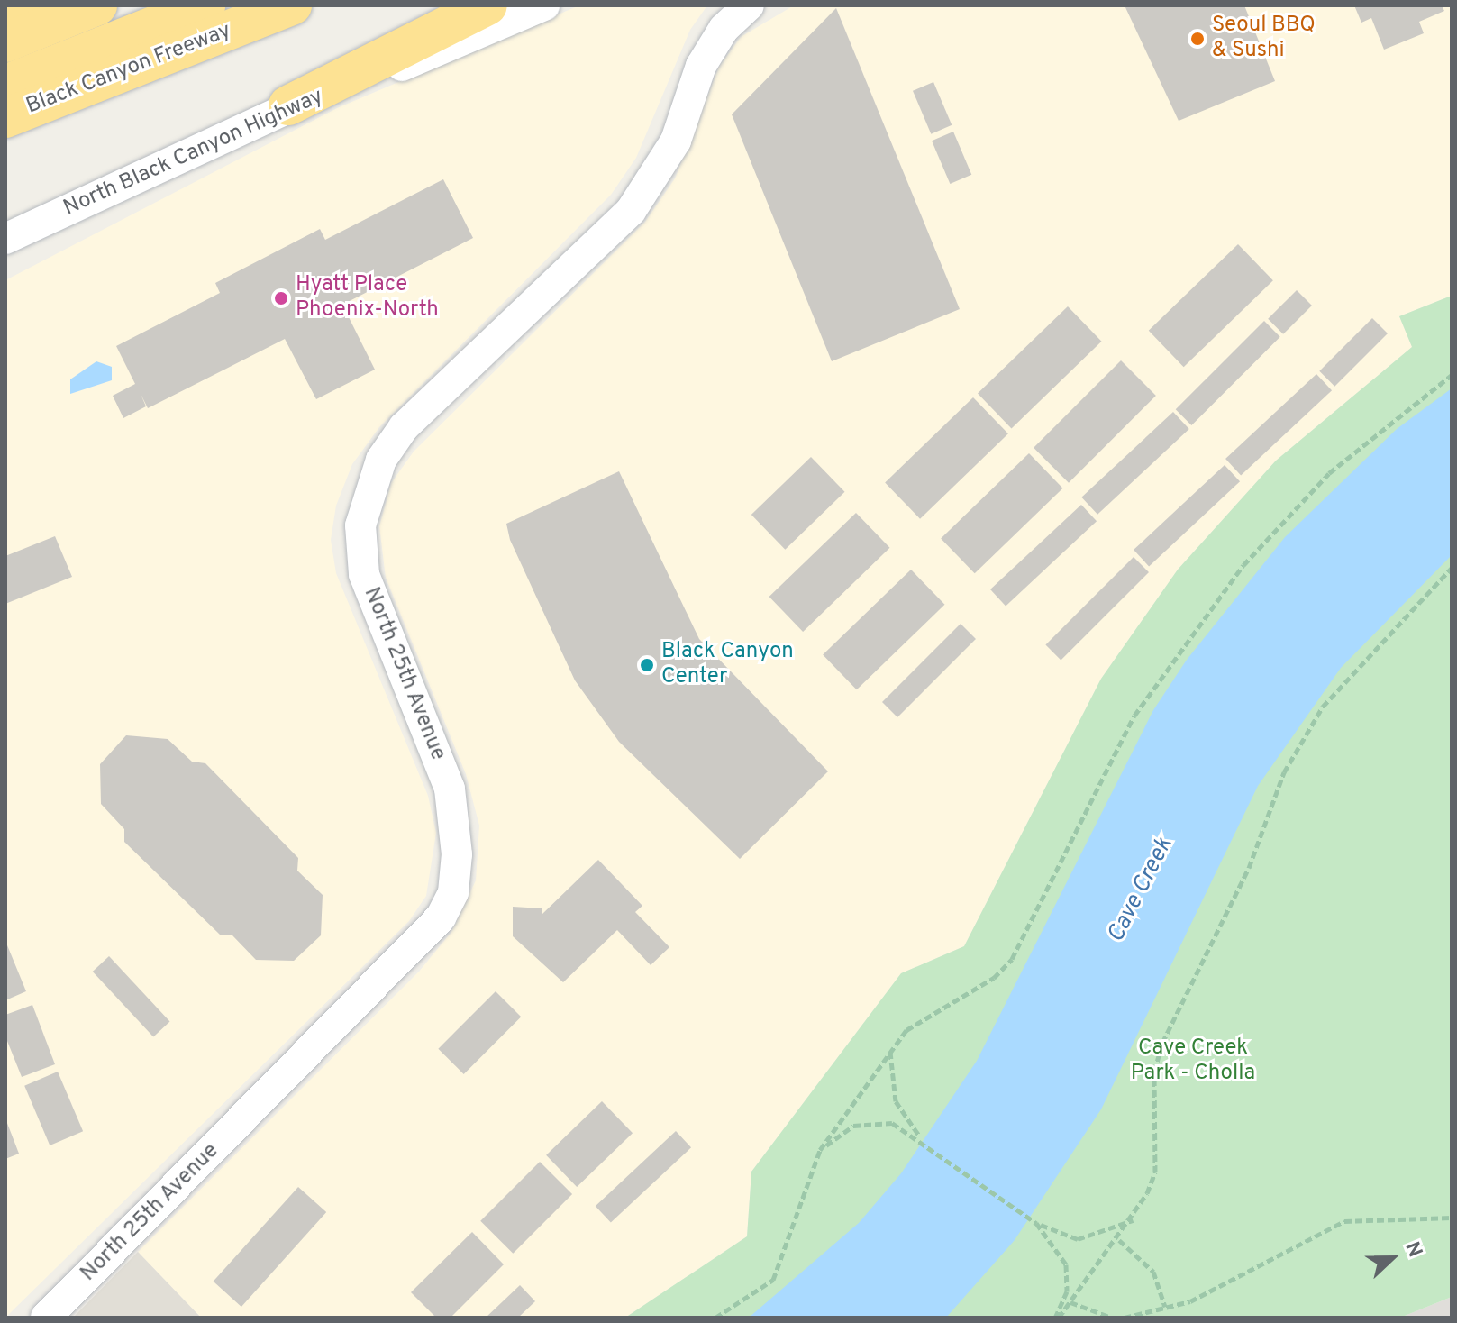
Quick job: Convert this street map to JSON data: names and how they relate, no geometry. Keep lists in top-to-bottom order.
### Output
{
  "streets": {
    "highway": ["Black Canyon Freeway"],
    "street": ["North Black Canyon Highway", "North 25th Avenue"]
  },
  "water": ["Cave Creek"],
  "parks": ["Cave Creek Park - Cholla"],
  "places": ["Seoul BBQ & Sushi", "Hyatt Place Phoenix-North", "Black Canyon Center"],
  "north": "right"
}
